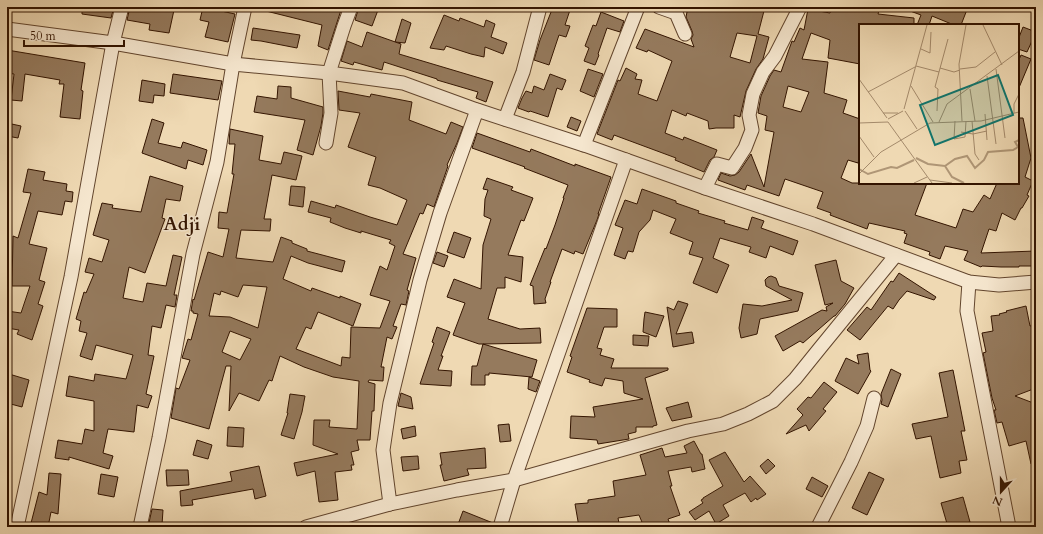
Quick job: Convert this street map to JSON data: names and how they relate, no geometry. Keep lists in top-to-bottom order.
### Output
{
  "districts": ["Adji"],
  "scale_bar": "50 m",
  "north": "bottom"
}
